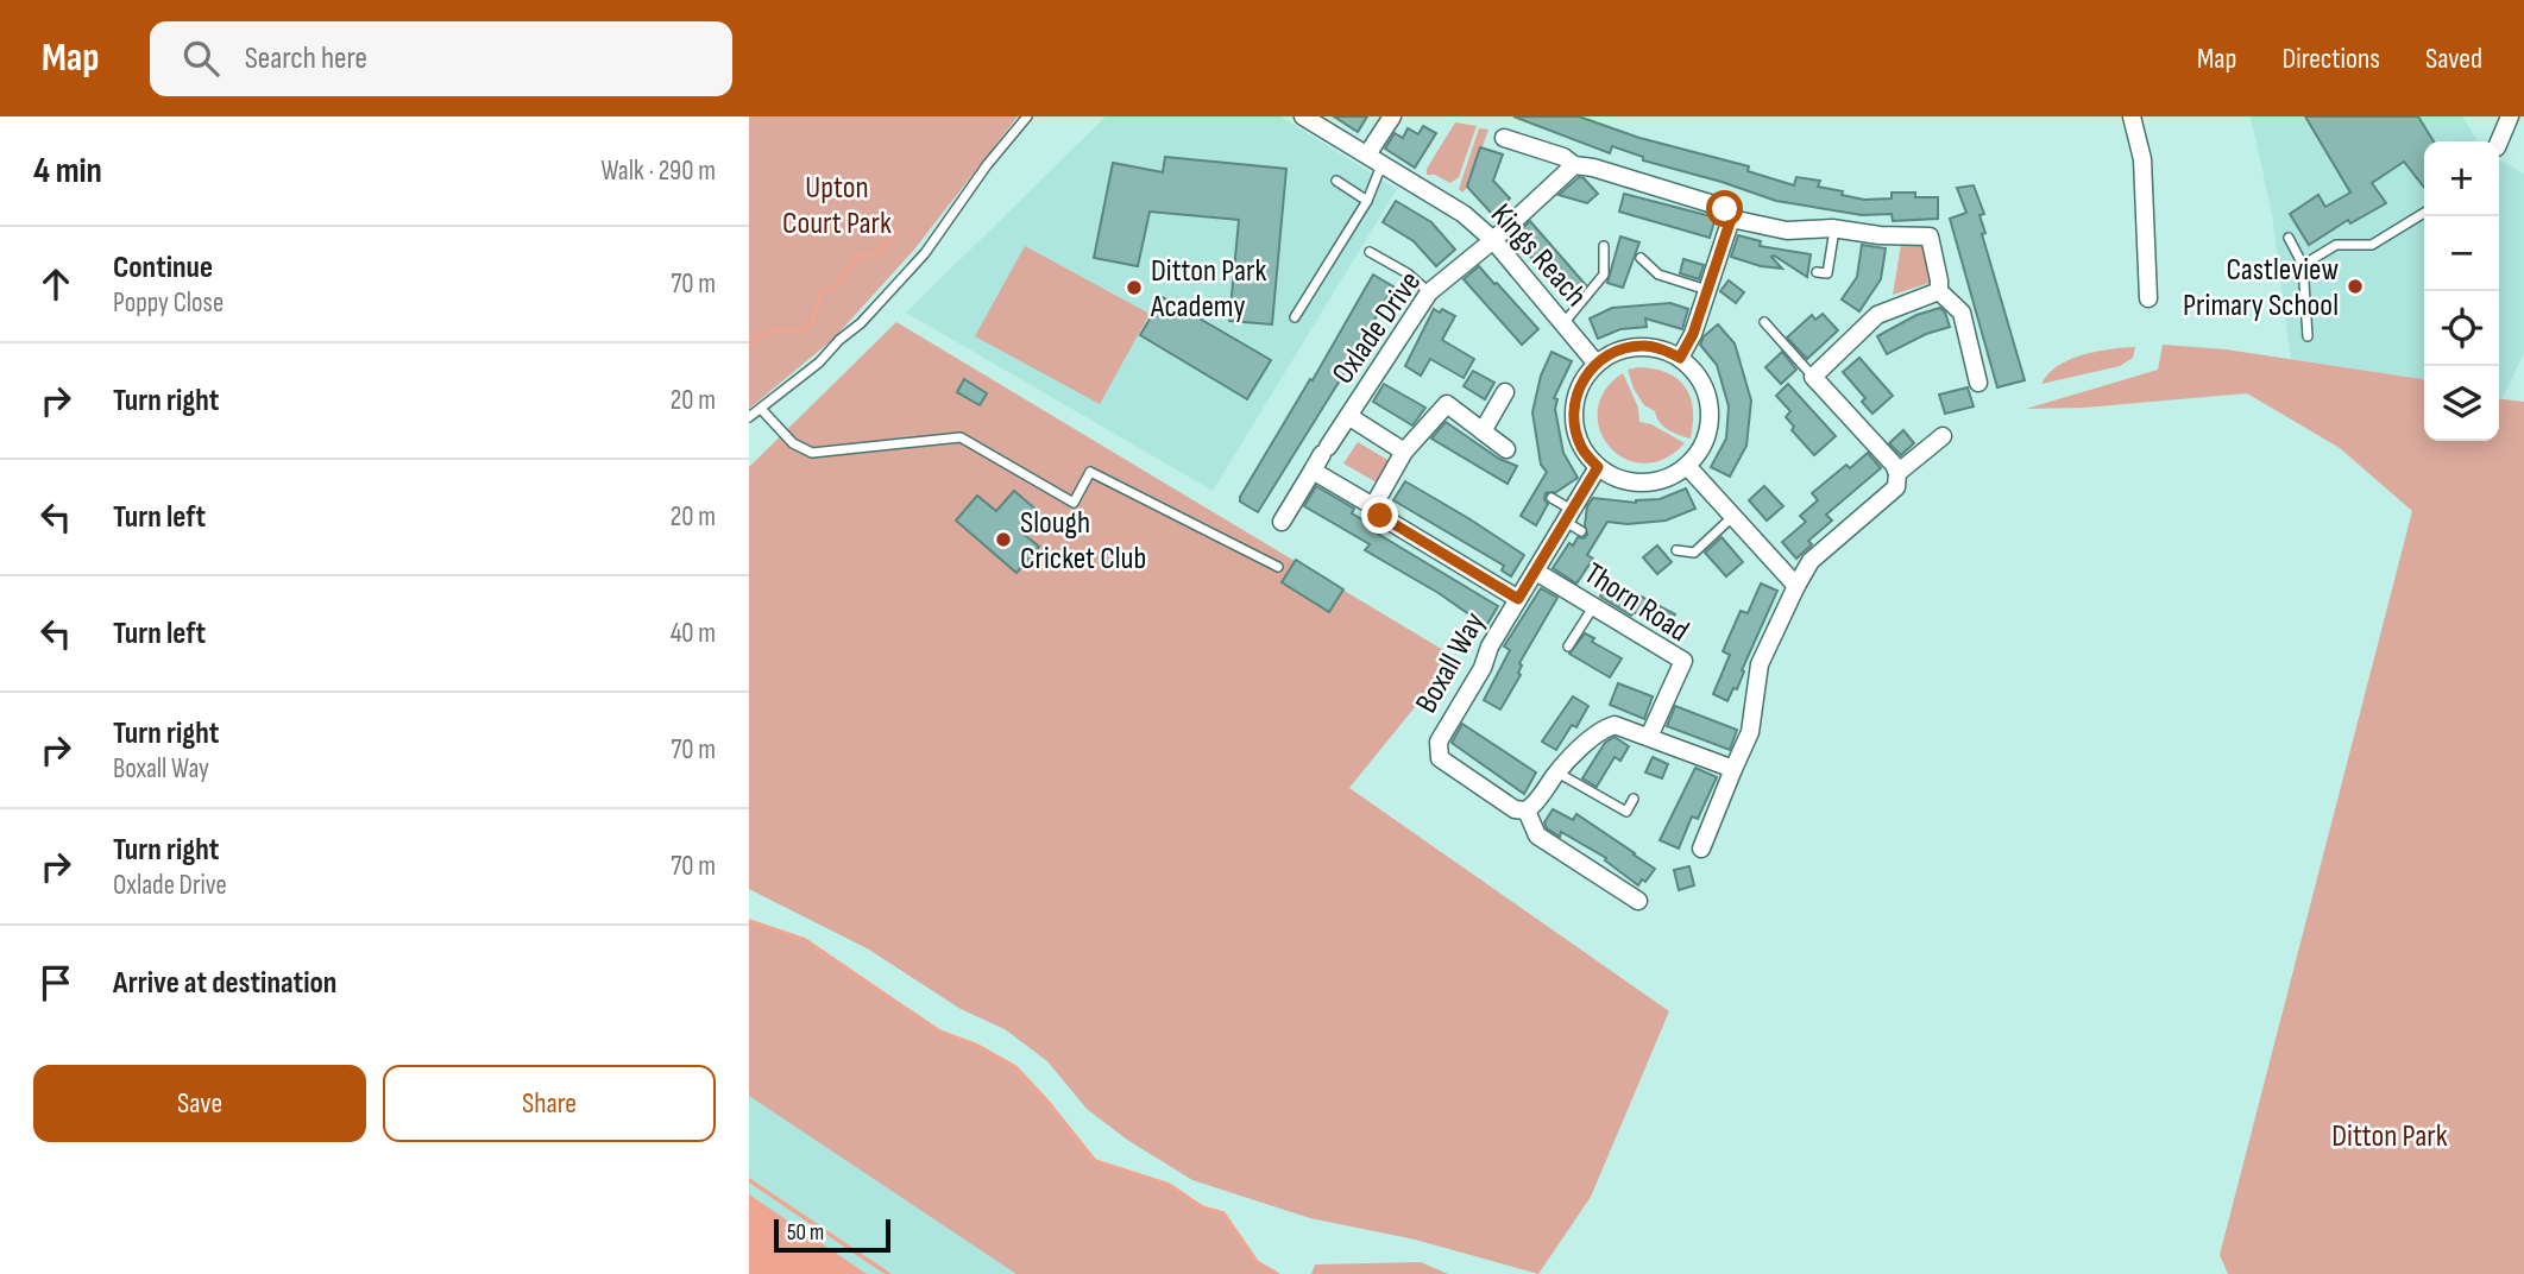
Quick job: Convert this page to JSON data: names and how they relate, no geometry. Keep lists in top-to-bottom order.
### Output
{
  "streets": {
    "street": [
      "Kings Reach",
      "Oxlade Drive",
      "Thorn Road",
      "Boxall Way"
    ]
  },
  "crossings": [
    ["Kings Reach", "Oxlade Drive"],
    ["Kings Reach", "Boxall Way"],
    ["Thorn Road", "Boxall Way"]
  ],
  "parks": ["Upton Court Park", "Ditton Park"],
  "places": ["Castleview Primary School", "Ditton Park Academy", "Slough Cricket Club"],
  "scale_bar": "50 m",
  "page": {
    "header": "Map",
    "search": "Search here",
    "nav": ["Map", "Directions", "Saved"],
    "heading": ["4 min", "Walk · 290 m"],
    "map_buttons": ["+", "−"],
    "list": [
      ["Continue", "Poppy Close", "70 m"],
      ["Turn right", "20 m"],
      ["Turn left", "20 m"],
      ["Turn left", "40 m"],
      ["Turn right", "Boxall Way", "70 m"],
      ["Turn right", "Oxlade Drive", "70 m"],
      "Arrive at destination"
    ],
    "buttons": ["Save", "Share"],
    "scale": "50 m"
  }
}
